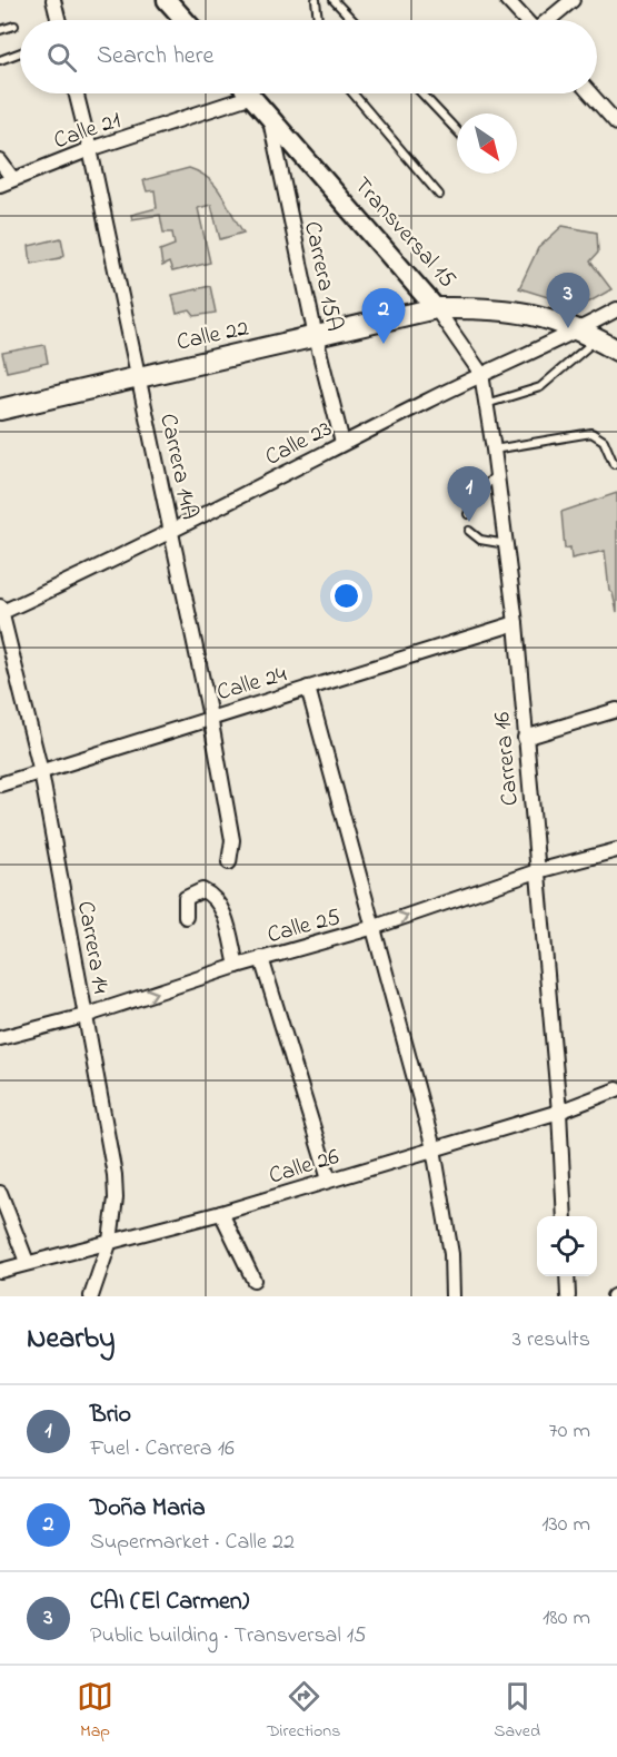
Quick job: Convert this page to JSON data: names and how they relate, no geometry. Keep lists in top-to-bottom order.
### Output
{
  "streets": {
    "main road": ["Transversal 15", "Calle 22"],
    "street": [
      "Calle 21",
      "Carrera 15A",
      "Calle 23",
      "Carrera 14A",
      "Calle 24",
      "Carrera 16",
      "Calle 25",
      "Carrera 14",
      "Calle 26"
    ]
  },
  "crossings": [
    ["Calle 21", "Transversal 15"],
    ["Calle 21", "Carrera 14A"],
    ["Transversal 15", "Carrera 15A"],
    ["Transversal 15", "Calle 22"],
    ["Transversal 15", "Calle 23"],
    ["Transversal 15", "Carrera 16"],
    ["Carrera 15A", "Calle 22"],
    ["Carrera 15A", "Calle 23"],
    ["Calle 22", "Carrera 14A"],
    ["Calle 22", "Carrera 16"],
    ["Calle 23", "Carrera 14A"],
    ["Calle 23", "Carrera 16"],
    ["Calle 23", "Carrera 14"],
    ["Carrera 14A", "Calle 24"],
    ["Calle 24", "Carrera 16"],
    ["Calle 24", "Carrera 14"],
    ["Carrera 16", "Calle 25"],
    ["Carrera 16", "Calle 26"],
    ["Calle 25", "Carrera 14"],
    ["Carrera 14", "Calle 26"]
  ],
  "one_way": ["Calle 25"],
  "north": "bottom right",
  "page": {
    "search": "Search here",
    "pins": ["3", "2", "1"],
    "heading": ["Nearby", "3 results"],
    "list": [
      {
        "mark": "1",
        "name": "Brio",
        "note": "Fuel · Carrera 16",
        "value": "70 m"
      },
      {
        "mark": "2",
        "name": "Doña Maria",
        "note": "Supermarket · Calle 22",
        "value": "130 m"
      },
      {
        "mark": "3",
        "name": "CAI (El Carmen)",
        "note": "Public building · Transversal 15",
        "value": "180 m"
      }
    ],
    "nav": ["Map", "Directions", "Saved"]
  }
}
